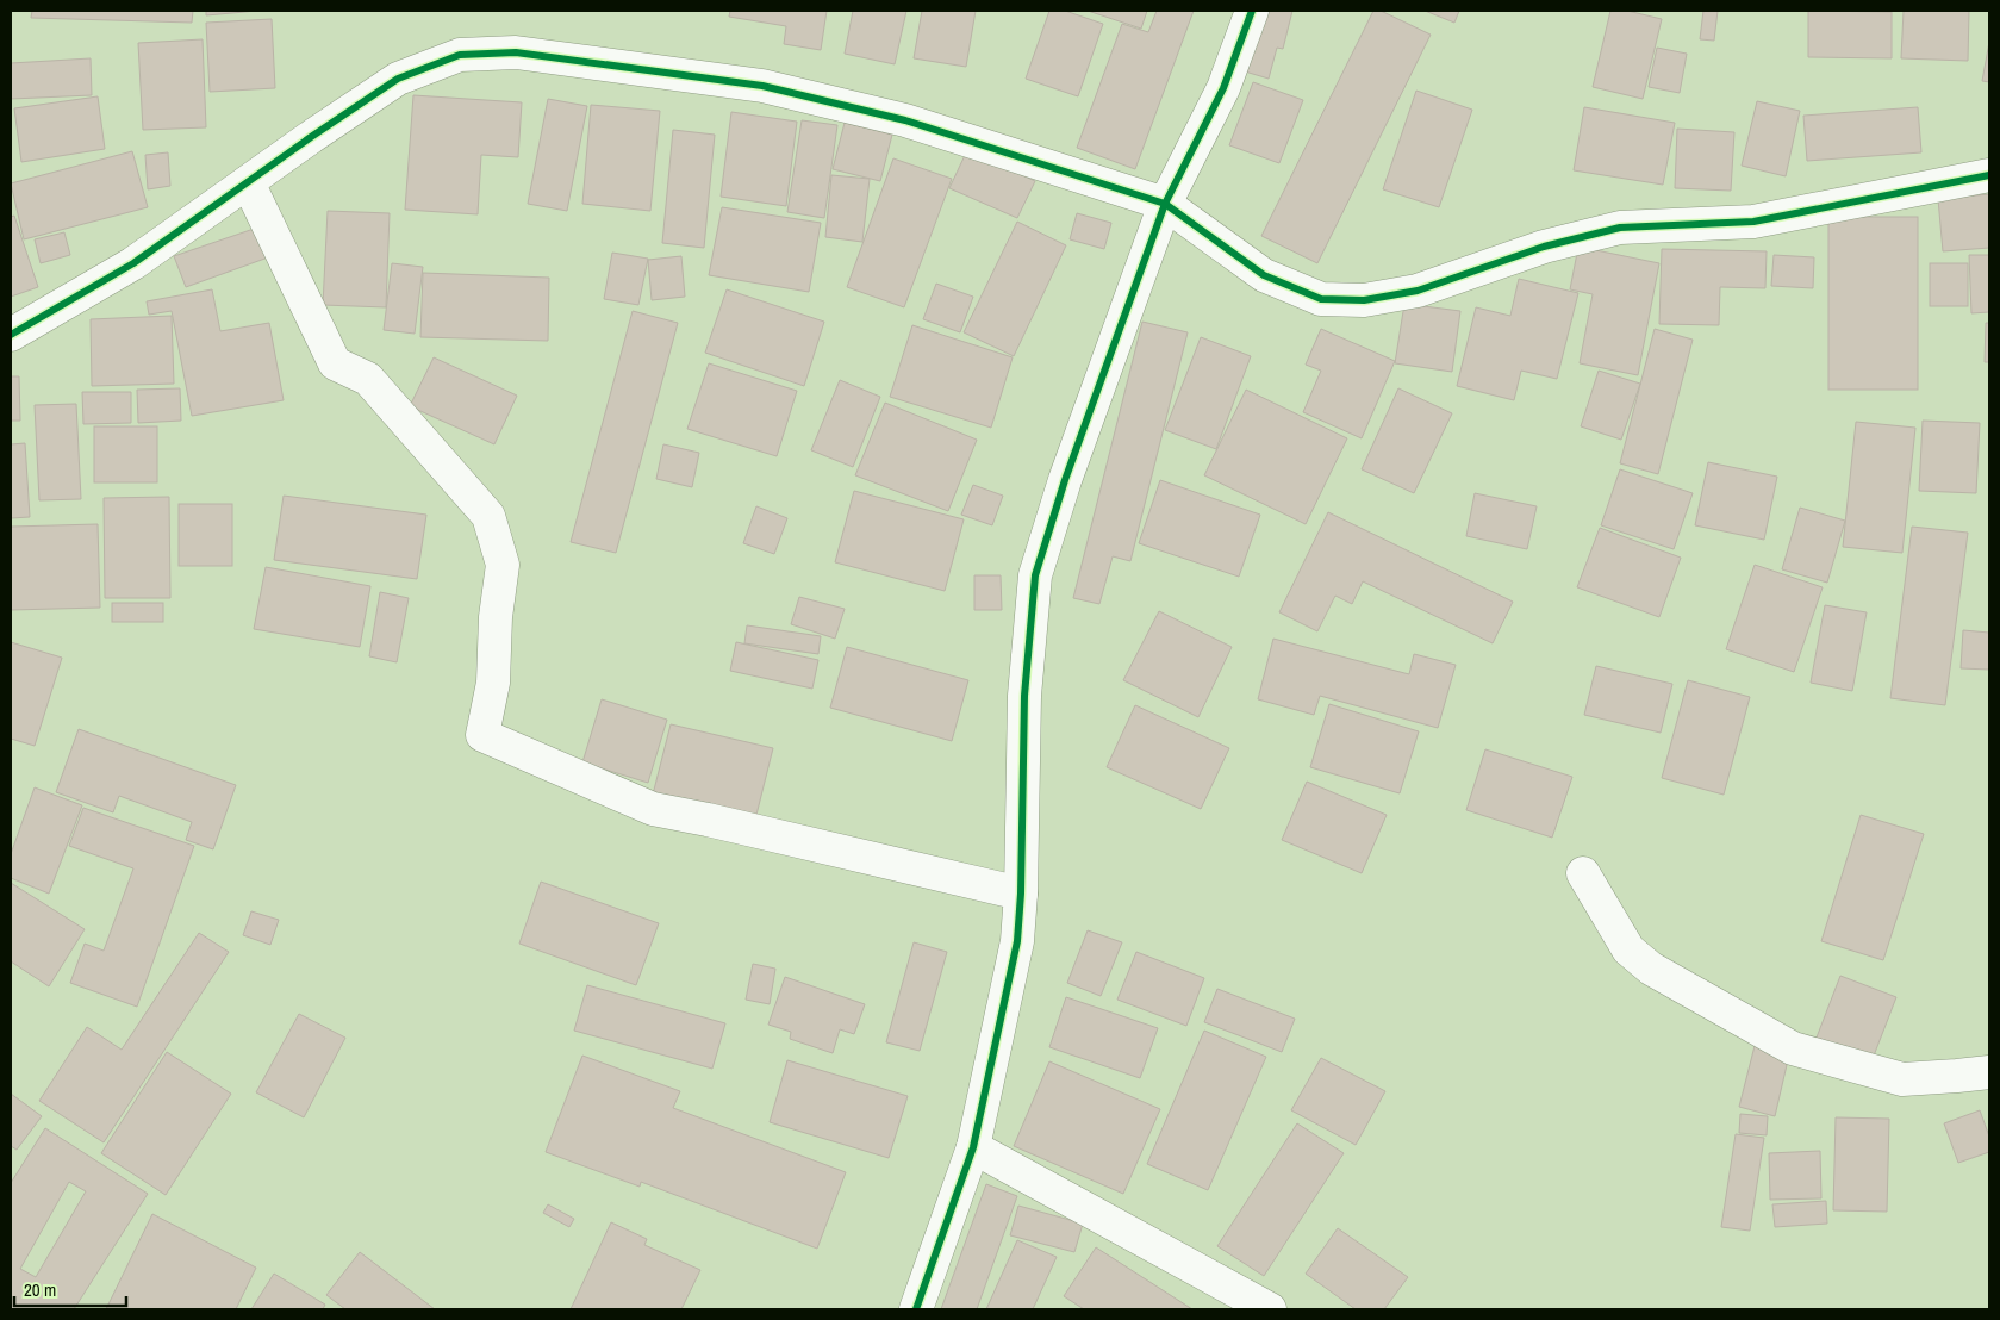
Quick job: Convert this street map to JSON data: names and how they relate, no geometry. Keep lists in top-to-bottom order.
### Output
{
  "scale_bar": "20 m"
}
